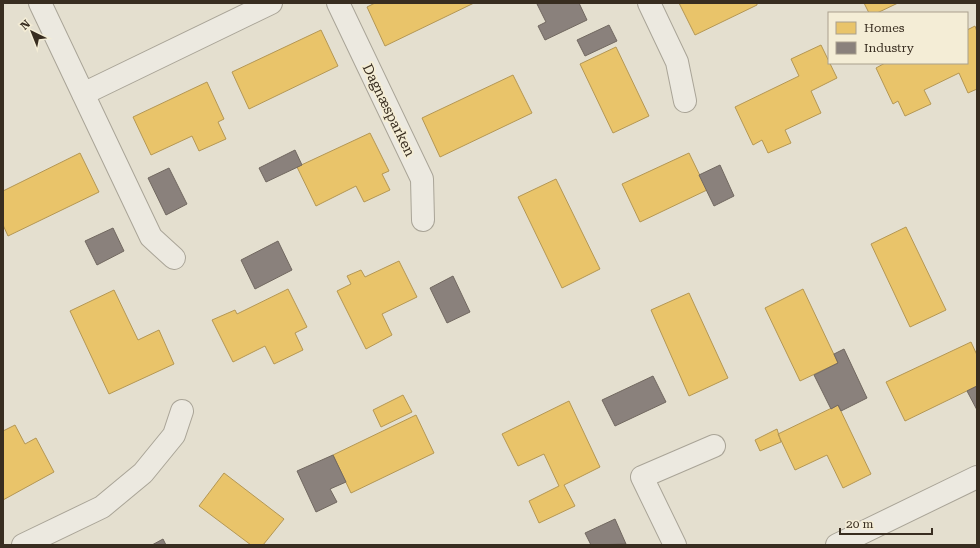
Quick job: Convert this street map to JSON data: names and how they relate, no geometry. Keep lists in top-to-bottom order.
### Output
{
  "streets": {
    "street": ["Dagnæsparken"]
  },
  "legend": ["Homes", "Industry"],
  "scale_bar": "20 m",
  "north": "top left"
}
